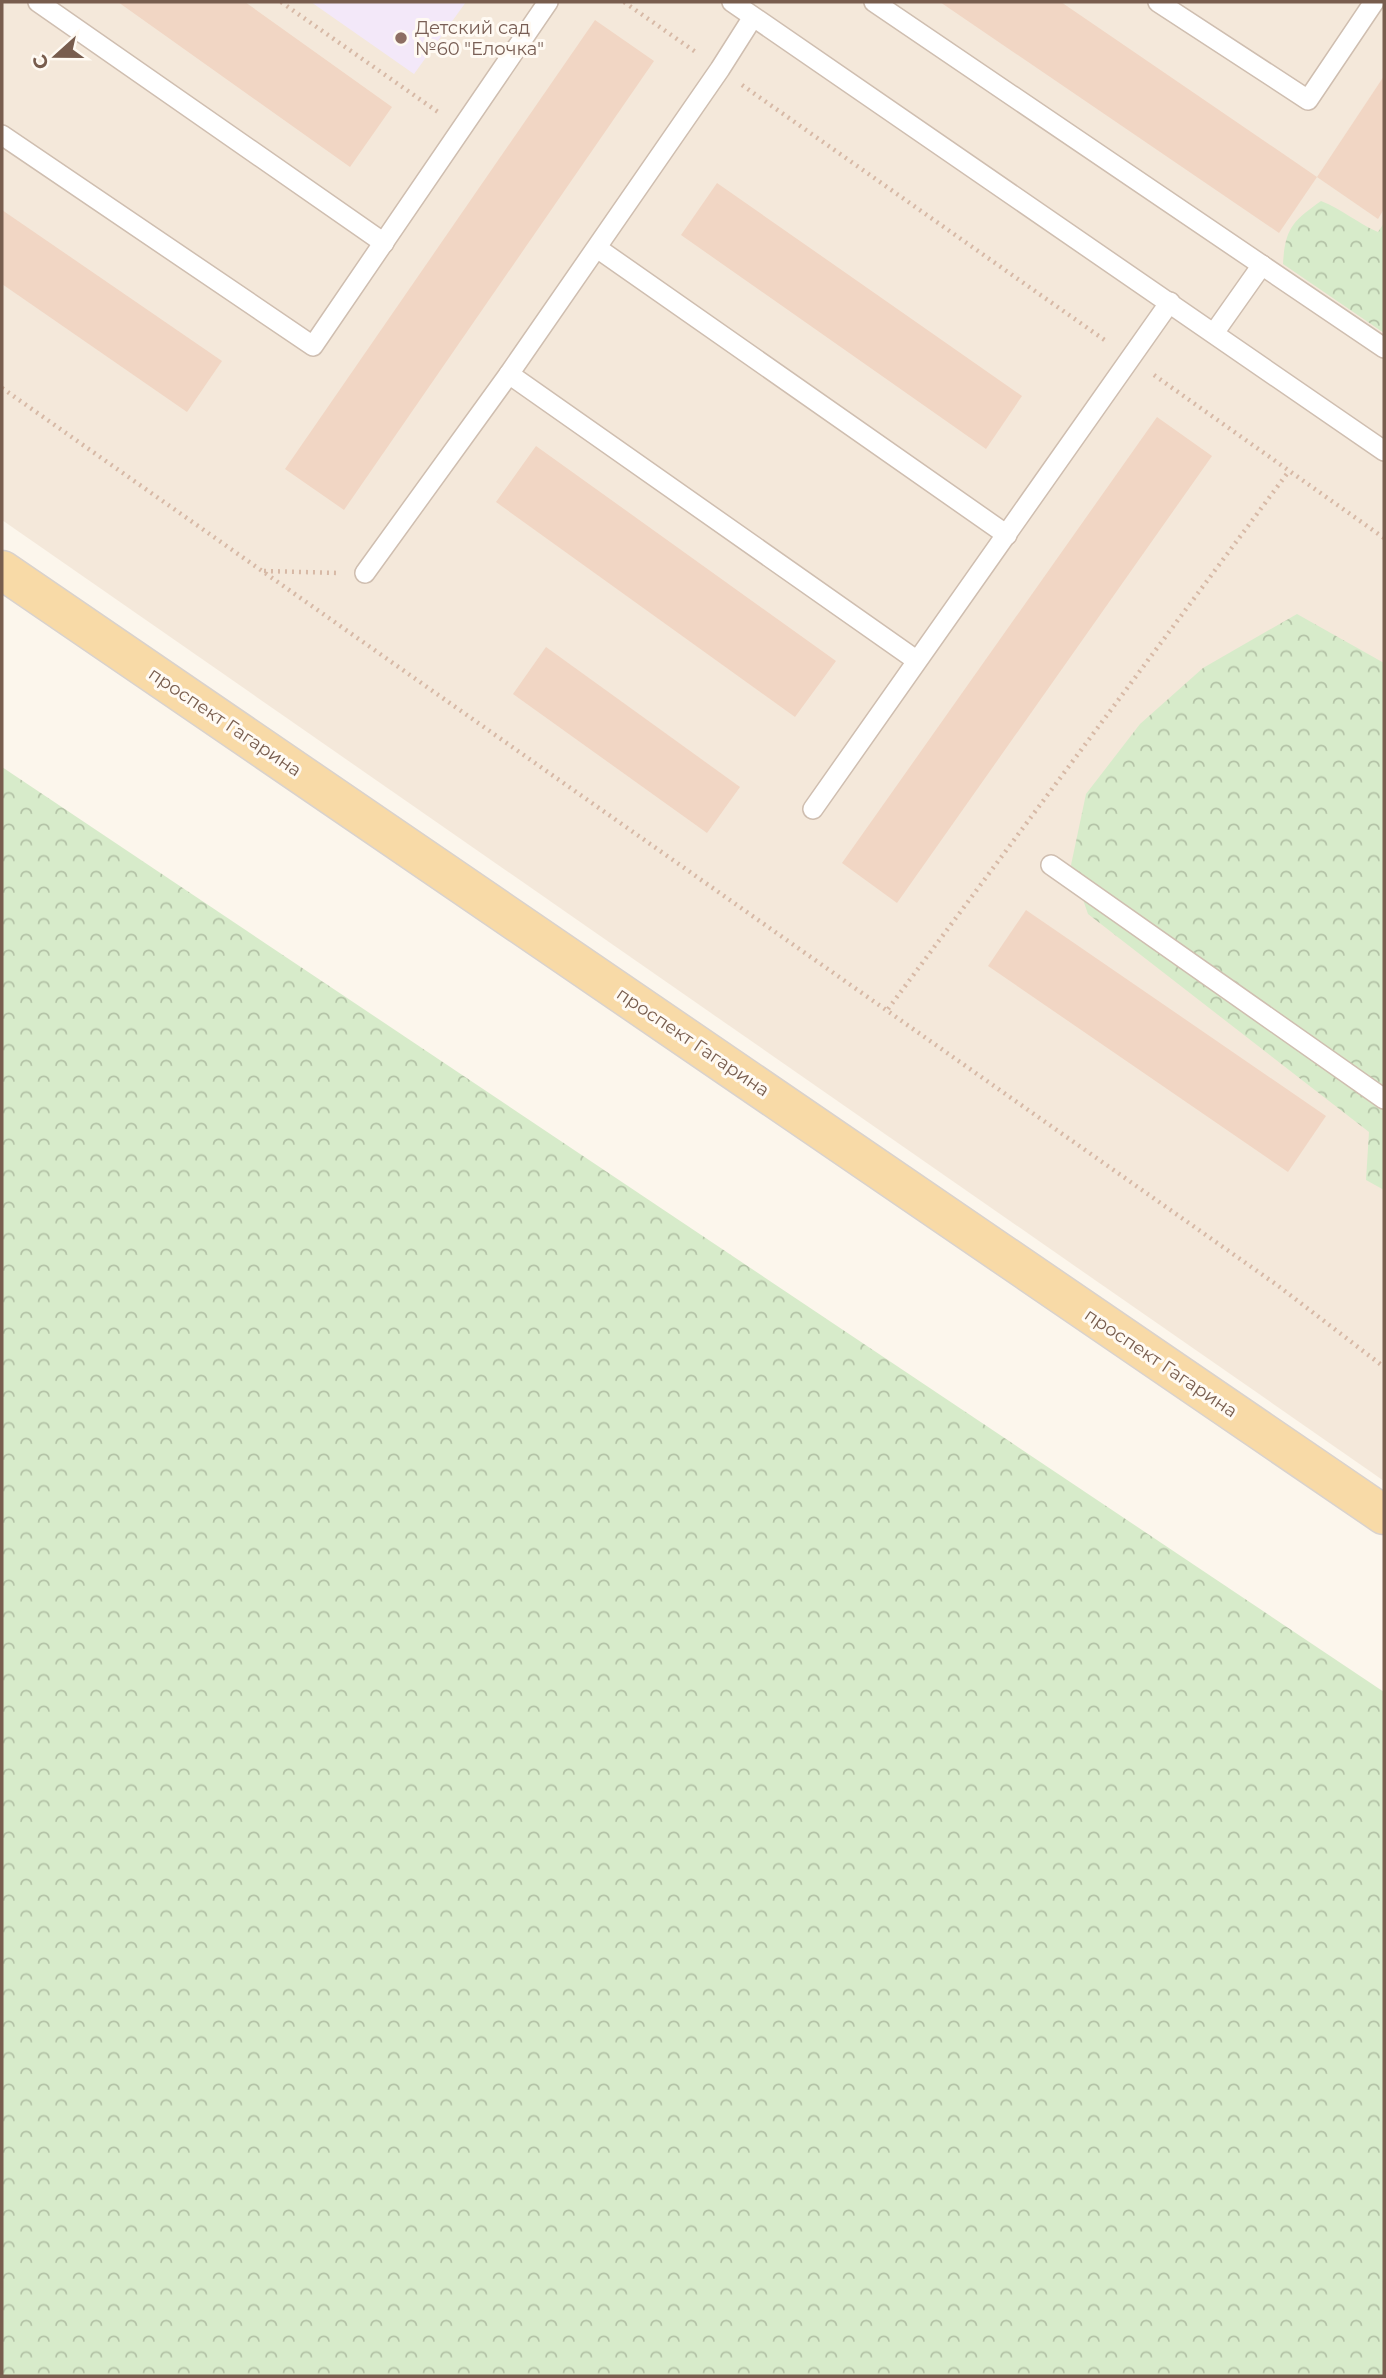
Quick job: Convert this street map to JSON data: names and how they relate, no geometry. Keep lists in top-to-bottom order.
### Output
{
  "streets": {
    "main road": ["проспект Гагарина"]
  },
  "places": ["Детский сад №60 \"Елочка\""],
  "north": "left"
}
